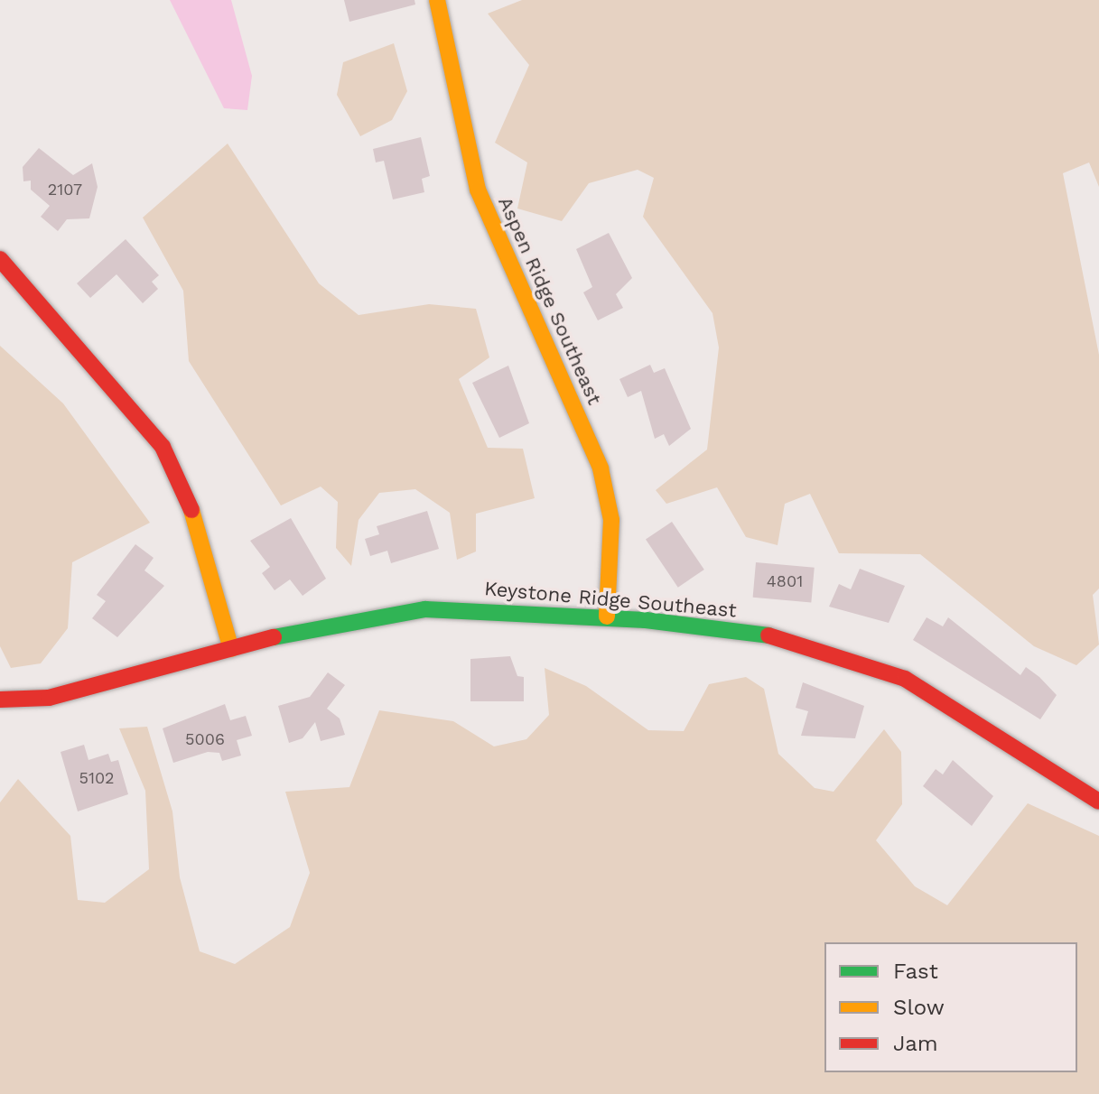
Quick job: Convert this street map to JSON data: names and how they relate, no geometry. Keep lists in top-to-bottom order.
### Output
{
  "streets": {
    "street": ["Aspen Ridge Southeast", "Keystone Ridge Southeast"]
  },
  "crossings": [
    ["Aspen Ridge Southeast", "Keystone Ridge Southeast"]
  ],
  "house_numbers": [
    "2107",
    "4801",
    "5006",
    "5102"
  ],
  "legend": ["Fast", "Slow", "Jam"]
}
